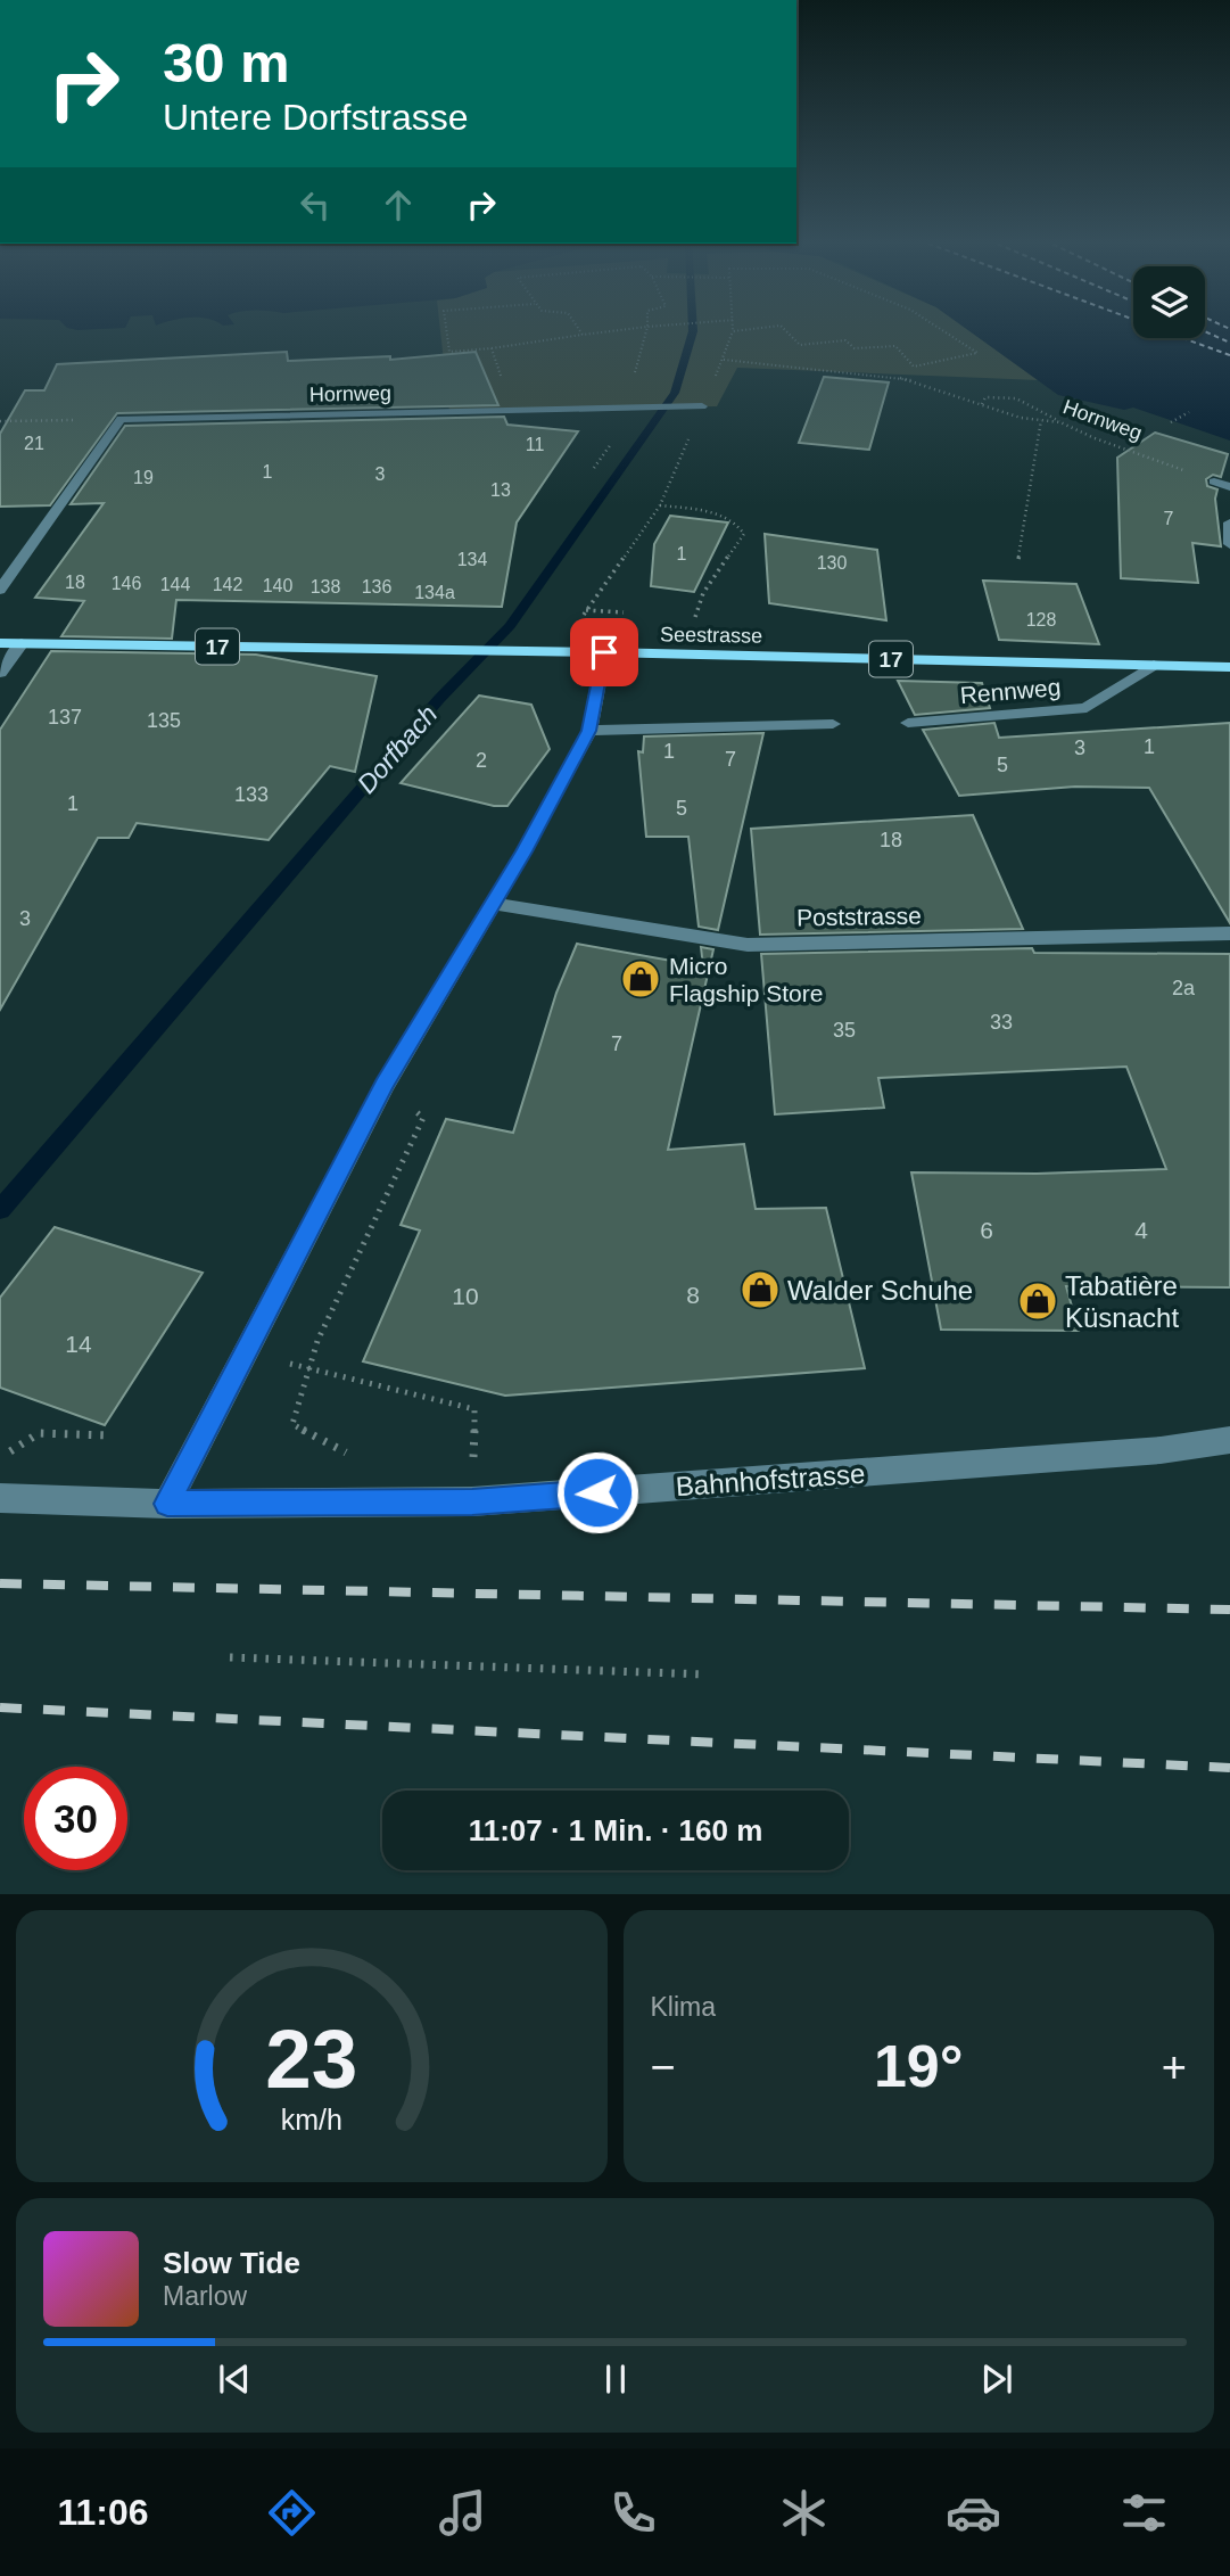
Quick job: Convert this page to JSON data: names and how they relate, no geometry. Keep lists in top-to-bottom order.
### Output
{
  "streets": {
    "main road": ["Seestrasse", "17"],
    "street": [
      "Hornweg",
      "Rennweg",
      "Poststrasse",
      "Bahnhofstrasse"
    ]
  },
  "crossings": [
    ["Seestrasse", "Rennweg"]
  ],
  "water": ["Dorfbach"],
  "places": {
    "shop": ["Micro Flagship Store", "Walder Schuhe", "Tabatière Küsnacht"]
  },
  "house_numbers": [
    "21",
    "11",
    "1",
    "3",
    "19",
    "13",
    "7",
    "1",
    "134",
    "130",
    "18",
    "146",
    "144",
    "142",
    "140",
    "138",
    "136",
    "134a",
    "128",
    "137",
    "135",
    "1",
    "3",
    "1",
    "7",
    "2",
    "5",
    "133",
    "1",
    "5",
    "18",
    "3",
    "2a",
    "33",
    "35",
    "7",
    "6",
    "4",
    "8",
    "10",
    "14"
  ],
  "page": {
    "turn": ["30 m", "Untere Dorfstrasse"],
    "limit": "30",
    "trip": "11:07 · 1 Min. · 160 m",
    "tile": "Klima",
    "heat": ["−", "19°", "+"],
    "song": ["Slow Tide", "Marlow"],
    "tabs": "11:06",
    "gauge": ["23", "km/h"]
  }
}
